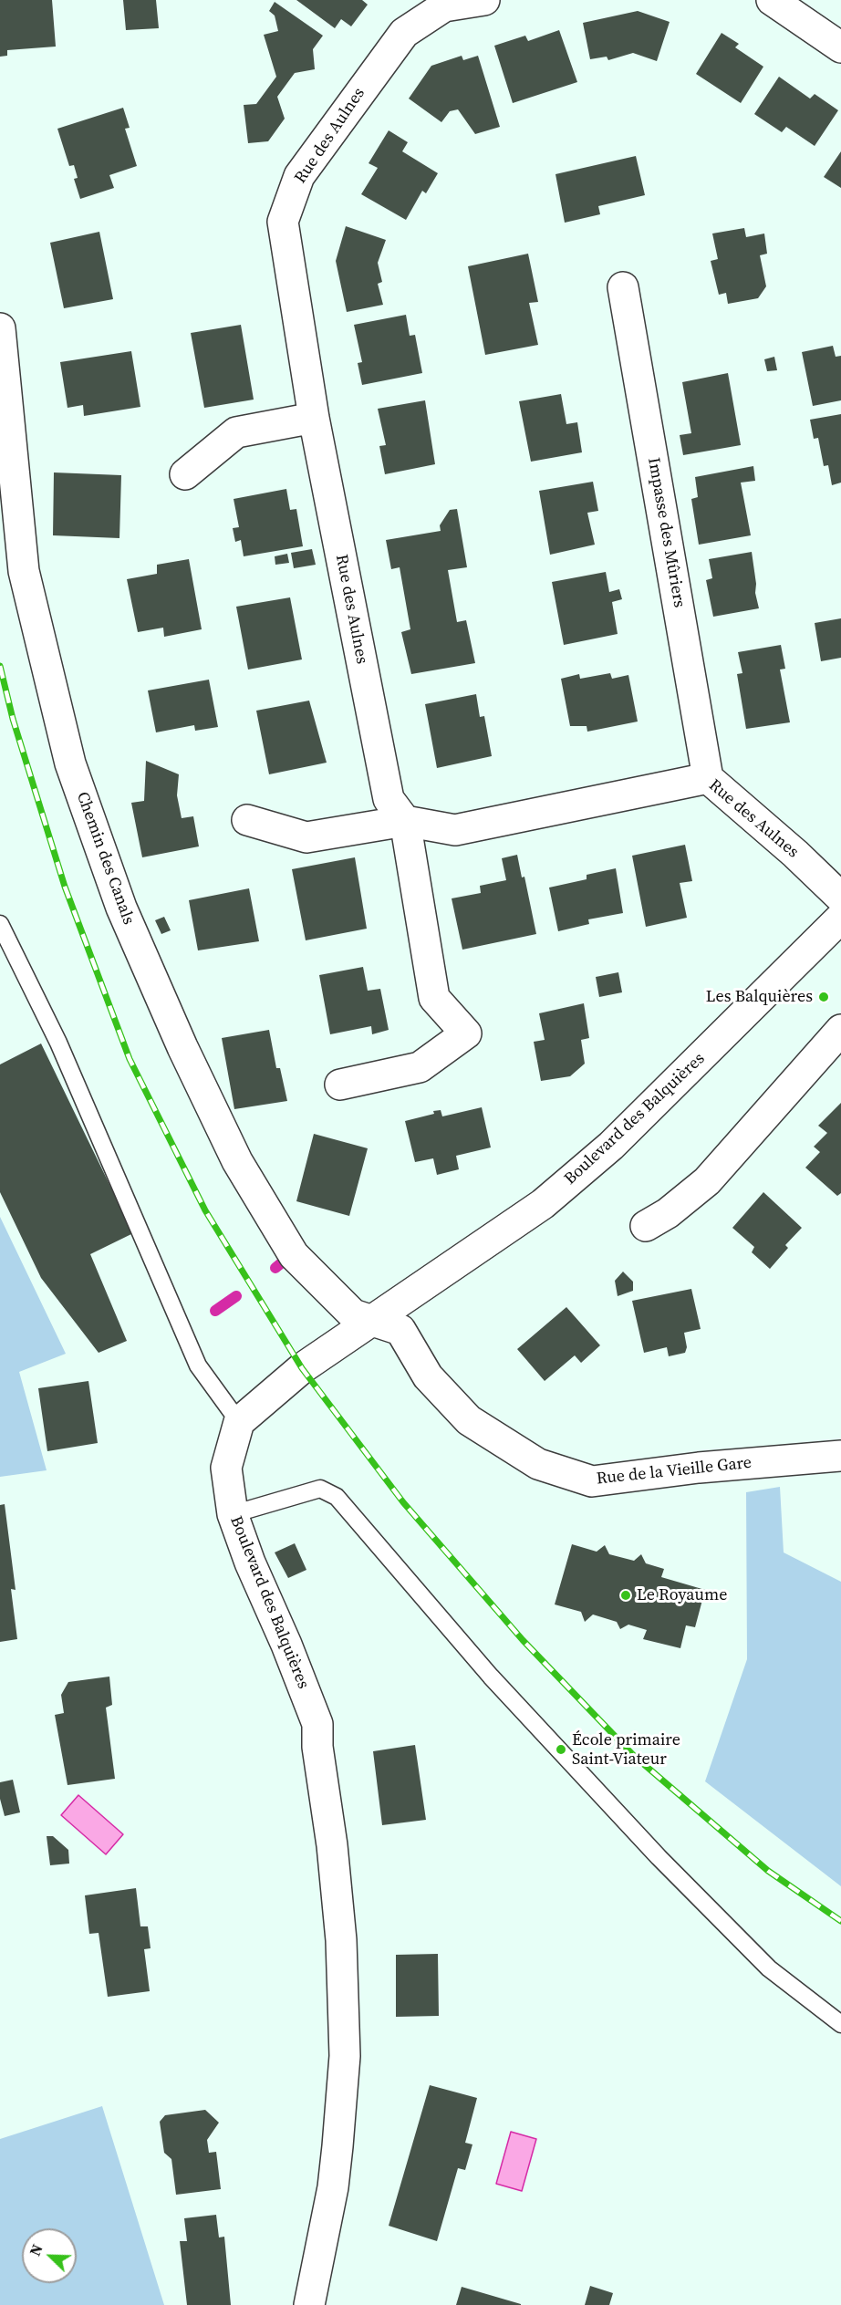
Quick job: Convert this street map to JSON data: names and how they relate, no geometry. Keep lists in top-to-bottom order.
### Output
{
  "streets": {
    "street": [
      "Rue des Aulnes",
      "Impasse des Mûriers",
      "Chemin des Canals",
      "Boulevard des Balquières",
      "Rue de la Vieille Gare"
    ]
  },
  "crossings": [
    ["Rue des Aulnes", "Impasse des Mûriers"],
    ["Chemin des Canals", "Boulevard des Balquières"],
    ["Chemin des Canals", "Rue de la Vieille Gare"],
    ["Boulevard des Balquières", "Rue de la Vieille Gare"]
  ],
  "places": ["Les Balquières", "Le Royaume", "École primaire Saint-Viateur"],
  "north": "top left"
}
